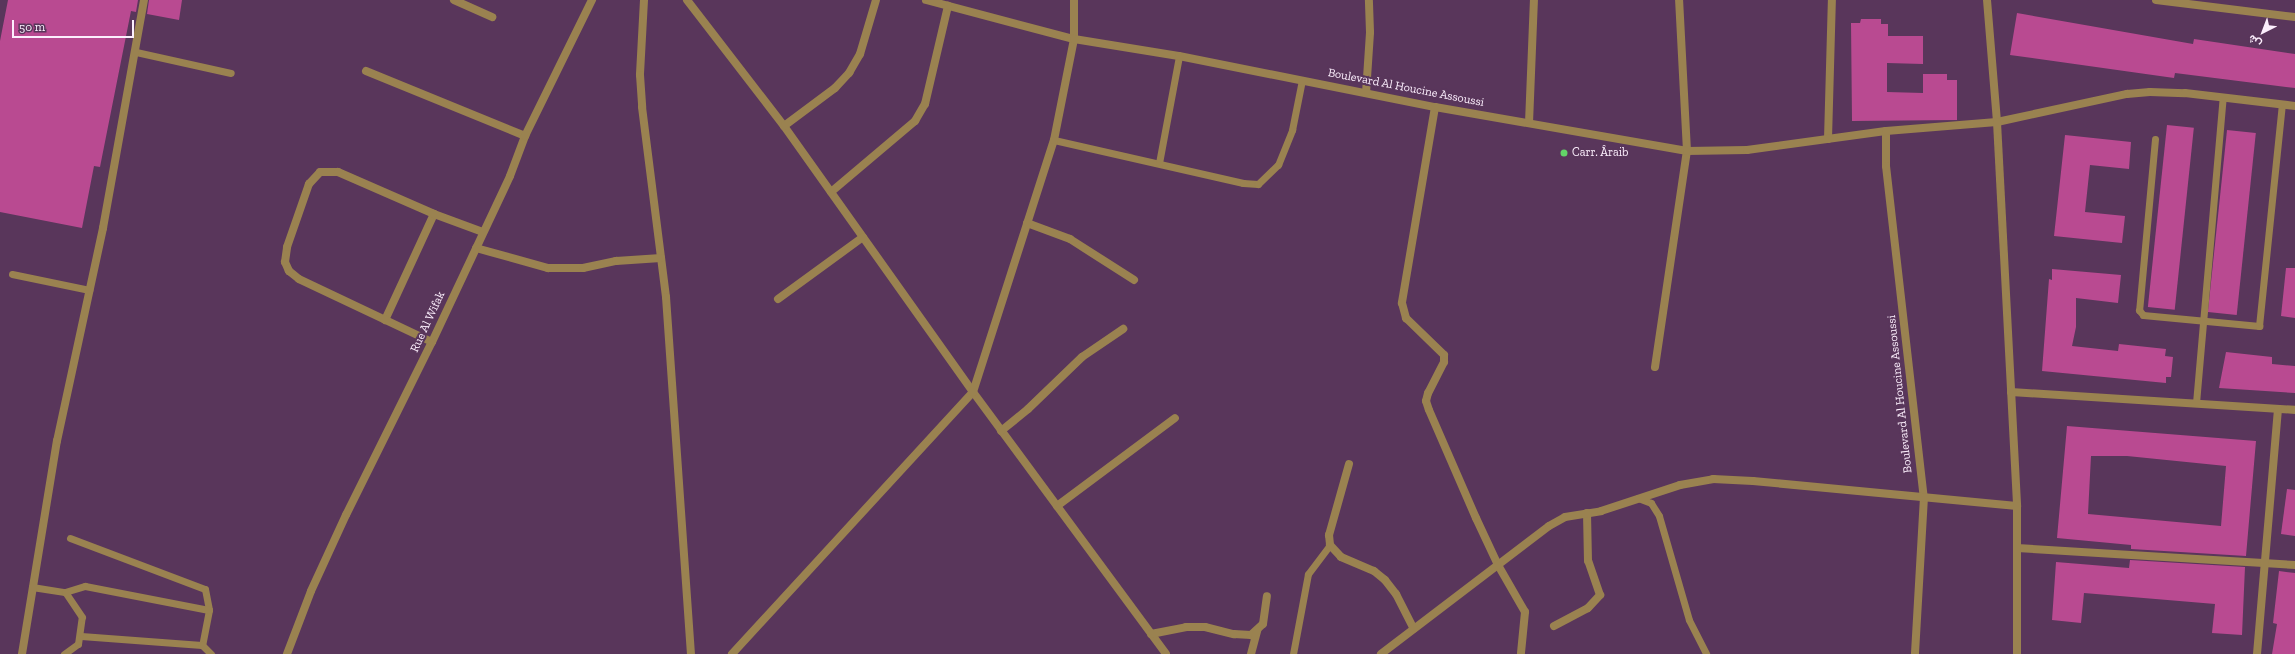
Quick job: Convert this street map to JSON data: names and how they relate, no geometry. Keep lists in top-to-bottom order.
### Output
{
  "streets": {
    "street": ["Boulevard Al Houcine Assoussi", "Rue Al Wifak"]
  },
  "places": ["Carr. Âraib"],
  "scale_bar": "50 m",
  "north": "bottom left"
}
